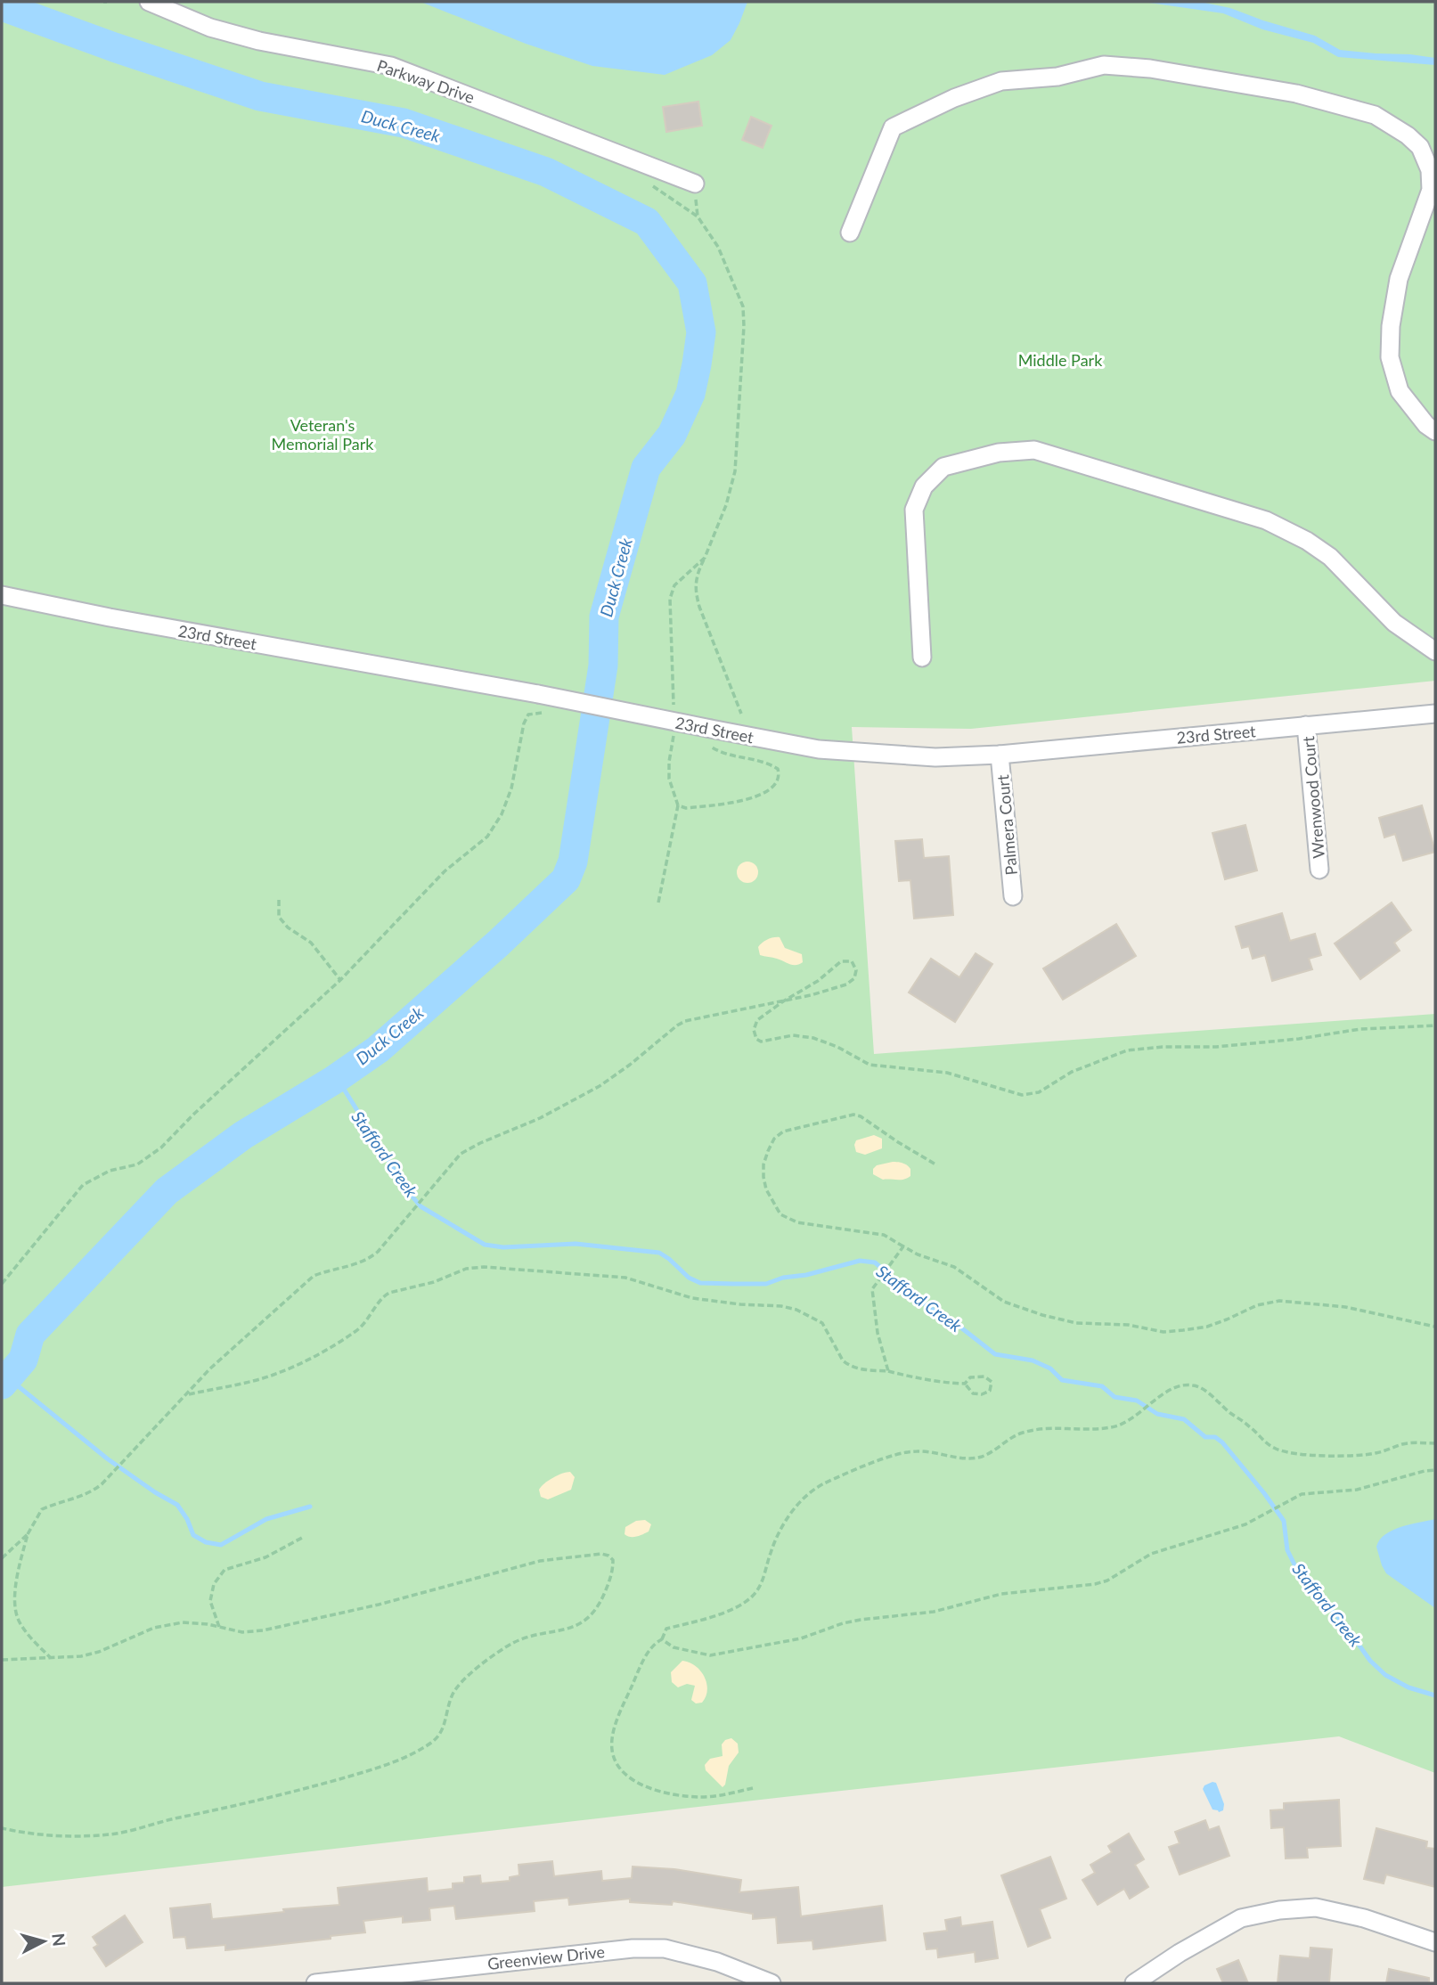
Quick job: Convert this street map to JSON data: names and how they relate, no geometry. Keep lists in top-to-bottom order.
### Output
{
  "streets": {
    "street": [
      "Parkway Drive",
      "23rd Street",
      "Wrenwood Court",
      "Palmera Court",
      "Greenview Drive"
    ]
  },
  "crossings": [
    ["23rd Street", "Wrenwood Court"],
    ["23rd Street", "Palmera Court"]
  ],
  "water": ["Duck Creek", "Stafford Creek"],
  "parks": ["Middle Park", "Veteran's Memorial Park"],
  "north": "right"
}
